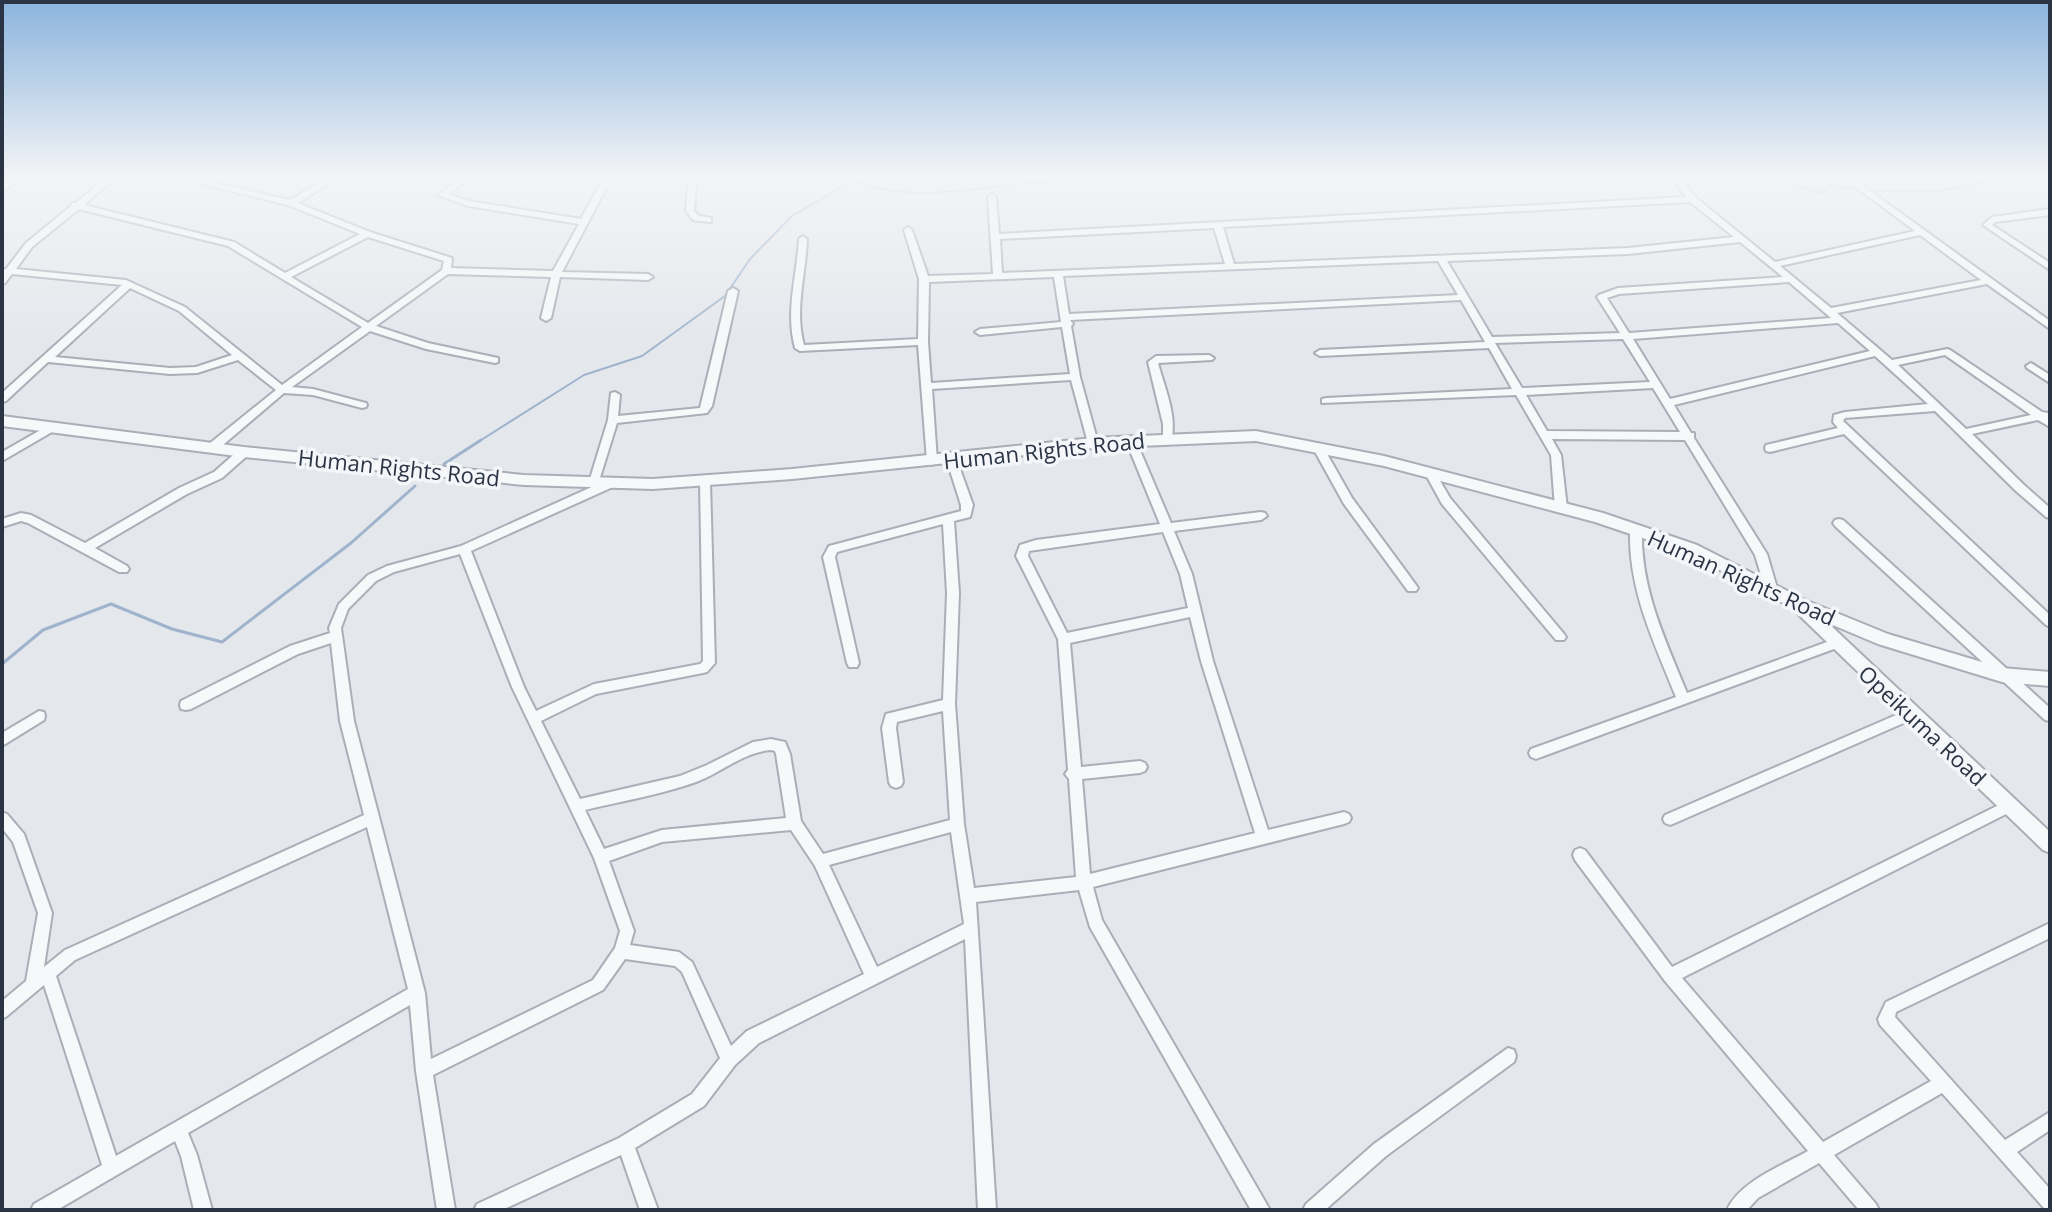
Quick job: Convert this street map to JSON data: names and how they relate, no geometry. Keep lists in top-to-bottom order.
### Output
{
  "streets": {
    "street": ["Human Rights Road", "Opeikuma Road"]
  },
  "crossings": [
    ["Human Rights Road", "Opeikuma Road"]
  ]
}
